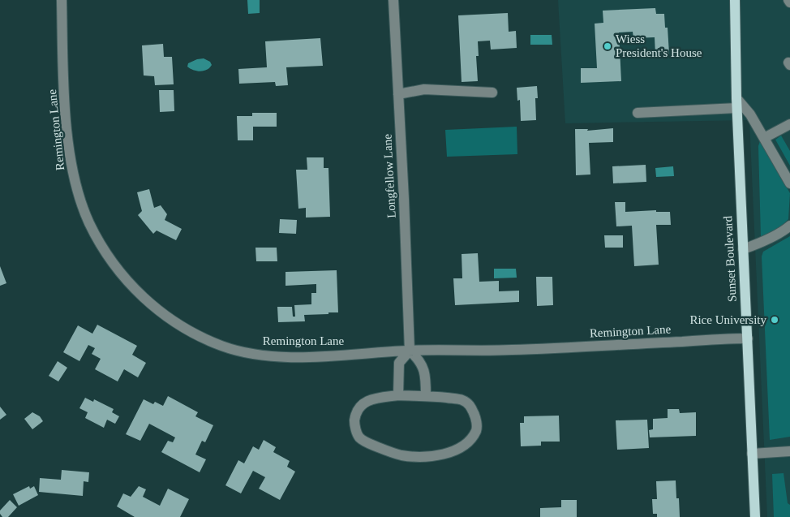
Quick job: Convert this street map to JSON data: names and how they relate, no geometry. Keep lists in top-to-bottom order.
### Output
{
  "streets": {
    "main road": ["Sunset Boulevard"],
    "street": ["Remington Lane", "Longfellow Lane"]
  },
  "crossings": [
    ["Remington Lane", "Longfellow Lane"],
    ["Remington Lane", "Sunset Boulevard"]
  ],
  "places": ["Wiess President's House", "Rice University"]
}
